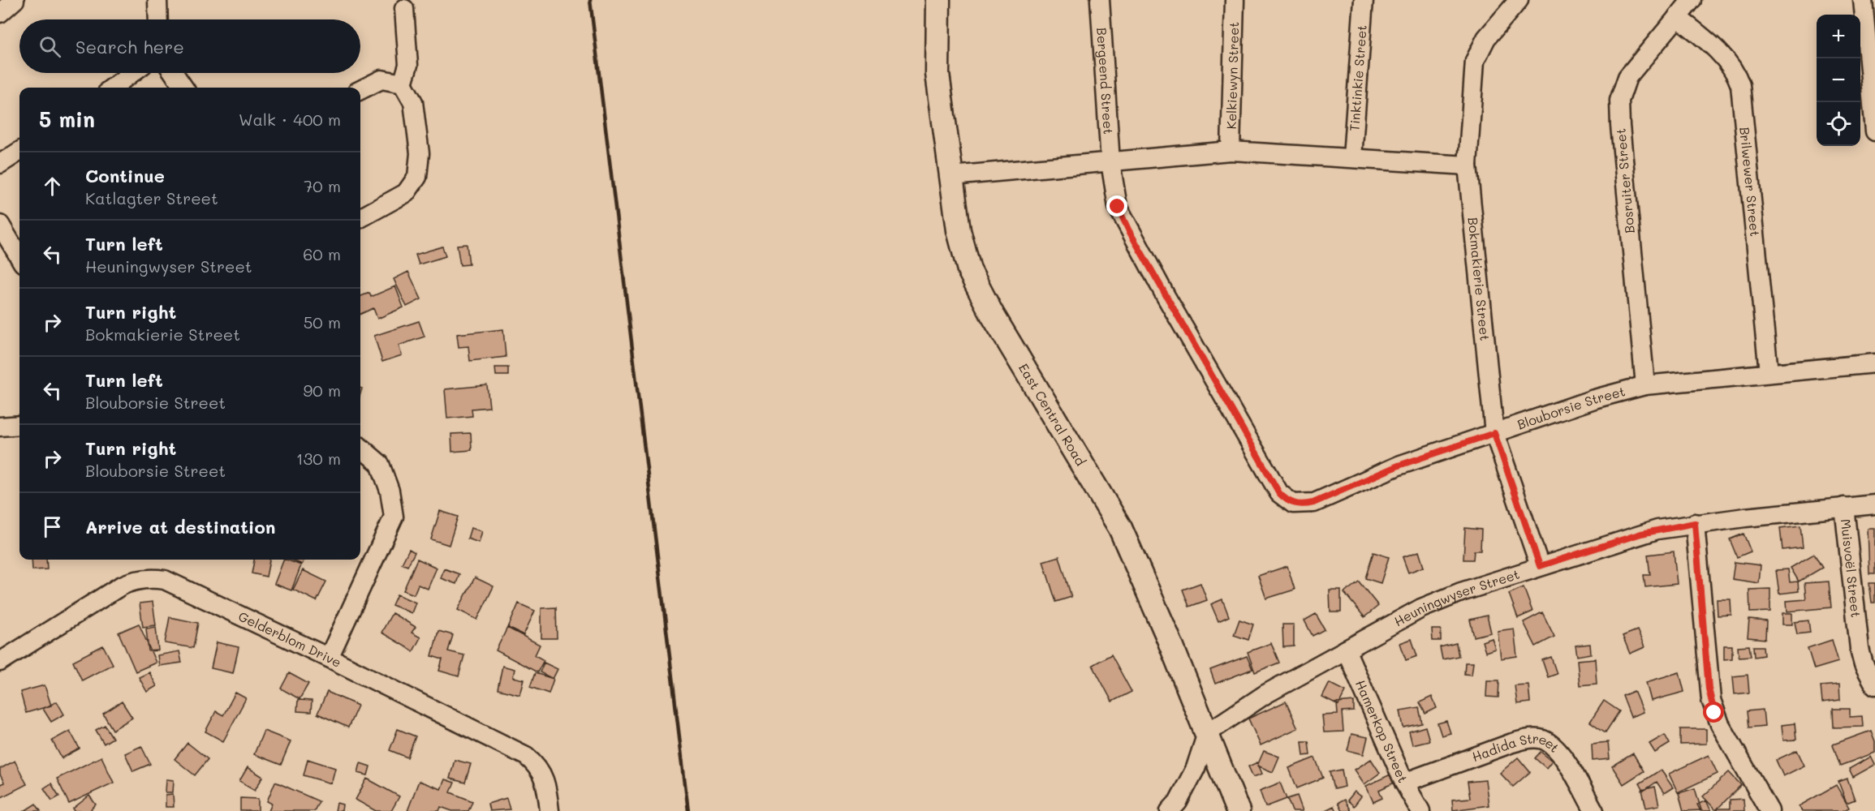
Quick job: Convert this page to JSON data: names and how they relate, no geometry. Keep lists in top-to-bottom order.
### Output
{
  "streets": {
    "street": [
      "Kelkiewyn Street",
      "Tinktinkie Street",
      "Bergeend Street",
      "Bosruiter Street",
      "Brilwewer Street",
      "Bokmakierie Street",
      "Blouborsie Street",
      "East Central Road",
      "Muisvoël Street",
      "Heuningwyser Street",
      "Gelderblom Drive",
      "Hamerkop Street",
      "Hadida Street"
    ]
  },
  "crossings": [
    ["Bergeend Street", "Blouborsie Street"],
    ["Bosruiter Street", "Brilwewer Street"],
    ["Bosruiter Street", "Blouborsie Street"],
    ["Brilwewer Street", "Blouborsie Street"],
    ["Bokmakierie Street", "Blouborsie Street"],
    ["Bokmakierie Street", "Heuningwyser Street"],
    ["East Central Road", "Heuningwyser Street"],
    ["Muisvoël Street", "Heuningwyser Street"],
    ["Heuningwyser Street", "Hamerkop Street"],
    ["Hamerkop Street", "Hadida Street"]
  ],
  "page": {
    "map_buttons": ["+", "−"],
    "search": "Search here",
    "heading": ["5 min", "Walk · 400 m"],
    "list": [
      ["Continue", "Katlagter Street", "70 m"],
      ["Turn left", "Heuningwyser Street", "60 m"],
      ["Turn right", "Bokmakierie Street", "50 m"],
      ["Turn left", "Blouborsie Street", "90 m"],
      ["Turn right", "Blouborsie Street", "130 m"],
      "Arrive at destination"
    ]
  }
}
